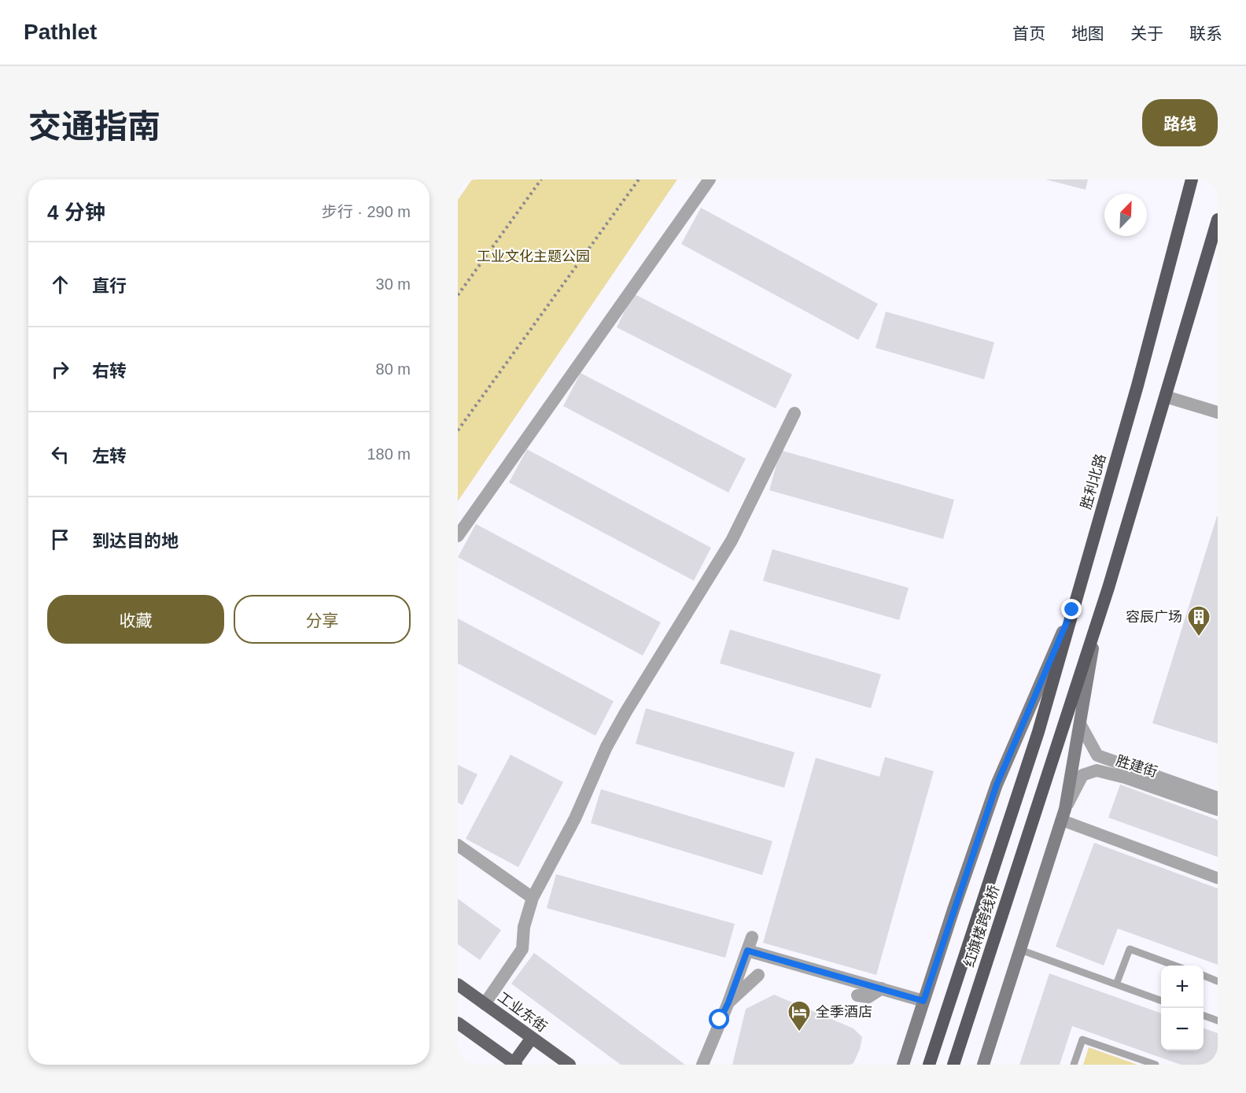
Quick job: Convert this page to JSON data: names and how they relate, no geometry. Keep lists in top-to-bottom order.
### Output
{
  "streets": {
    "highway": ["胜利北路", "红旗楼跨线桥"],
    "main road": ["工业东街"],
    "street": ["胜建街"]
  },
  "crossings": [
    ["胜利北路", "红旗楼跨线桥"]
  ],
  "parks": ["工业文化主题公园"],
  "places": {
    "building": ["容辰广场"],
    "hotel": ["全季酒店"]
  },
  "north": "top right",
  "page": {
    "header": "Pathlet",
    "nav": [
      "首页",
      "地图",
      "关于",
      "联系"
    ],
    "title": "交通指南",
    "buttons": [
      "路线",
      ["收藏", "分享"]
    ],
    "heading": ["4 分钟", "步行 · 290 m"],
    "list": [
      ["直行", "30 m"],
      ["右转", "80 m"],
      ["左转", "180 m"],
      "到达目的地"
    ],
    "map_buttons": ["+", "−"]
  }
}
